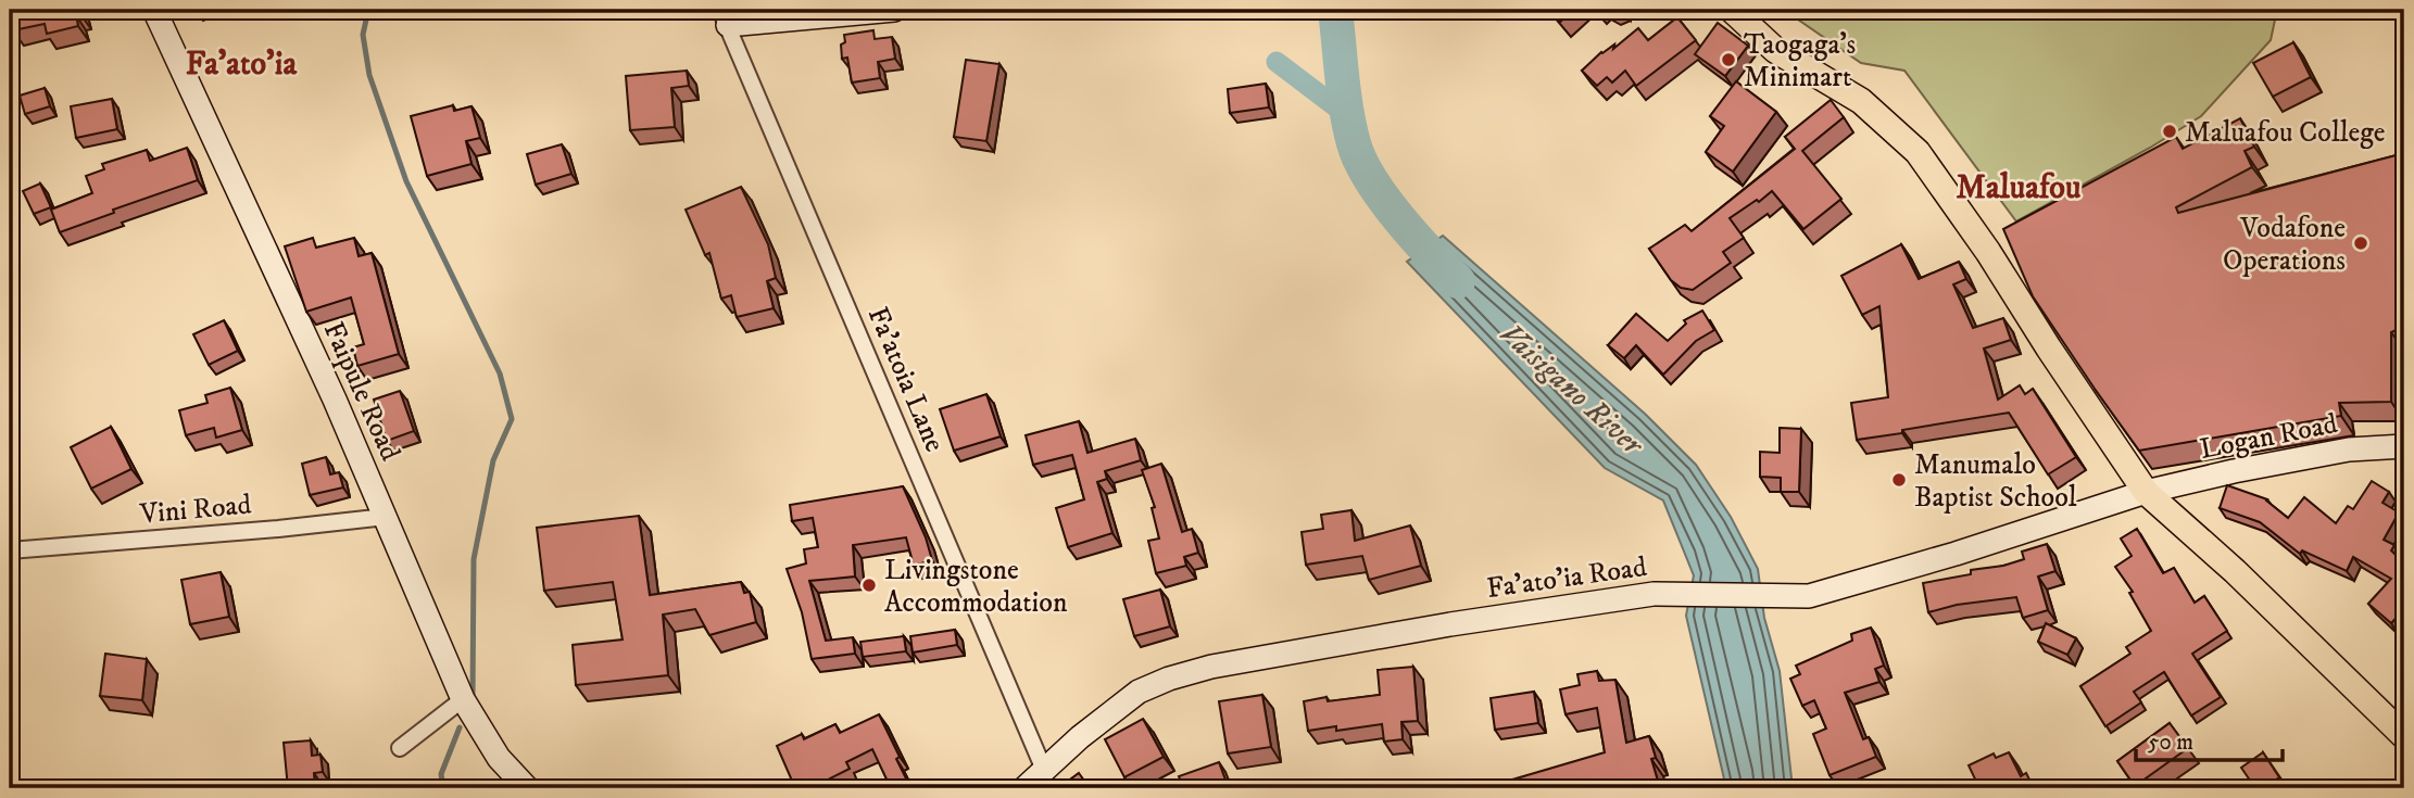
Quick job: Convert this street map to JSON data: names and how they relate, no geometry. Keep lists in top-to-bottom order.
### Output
{
  "streets": {
    "main road": ["Faipule Road", "Logan Road", "Fa'ato'ia Road"],
    "street": ["Fa'atoia Lane", "Vini Road"]
  },
  "crossings": [
    ["Fa'atoia Lane", "Fa'ato'ia Road"],
    ["Faipule Road", "Vini Road"],
    ["Logan Road", "Fa'ato'ia Road"]
  ],
  "districts": ["Fa'ato'ia", "Maluafou"],
  "water": ["Vaisigano River"],
  "places": [
    "Taogaga's Minimart",
    "Maluafou College",
    "Vodafone Operations",
    "Manumalo Baptist School",
    "Livingstone Accommodation"
  ],
  "scale_bar": "50 m"
}
